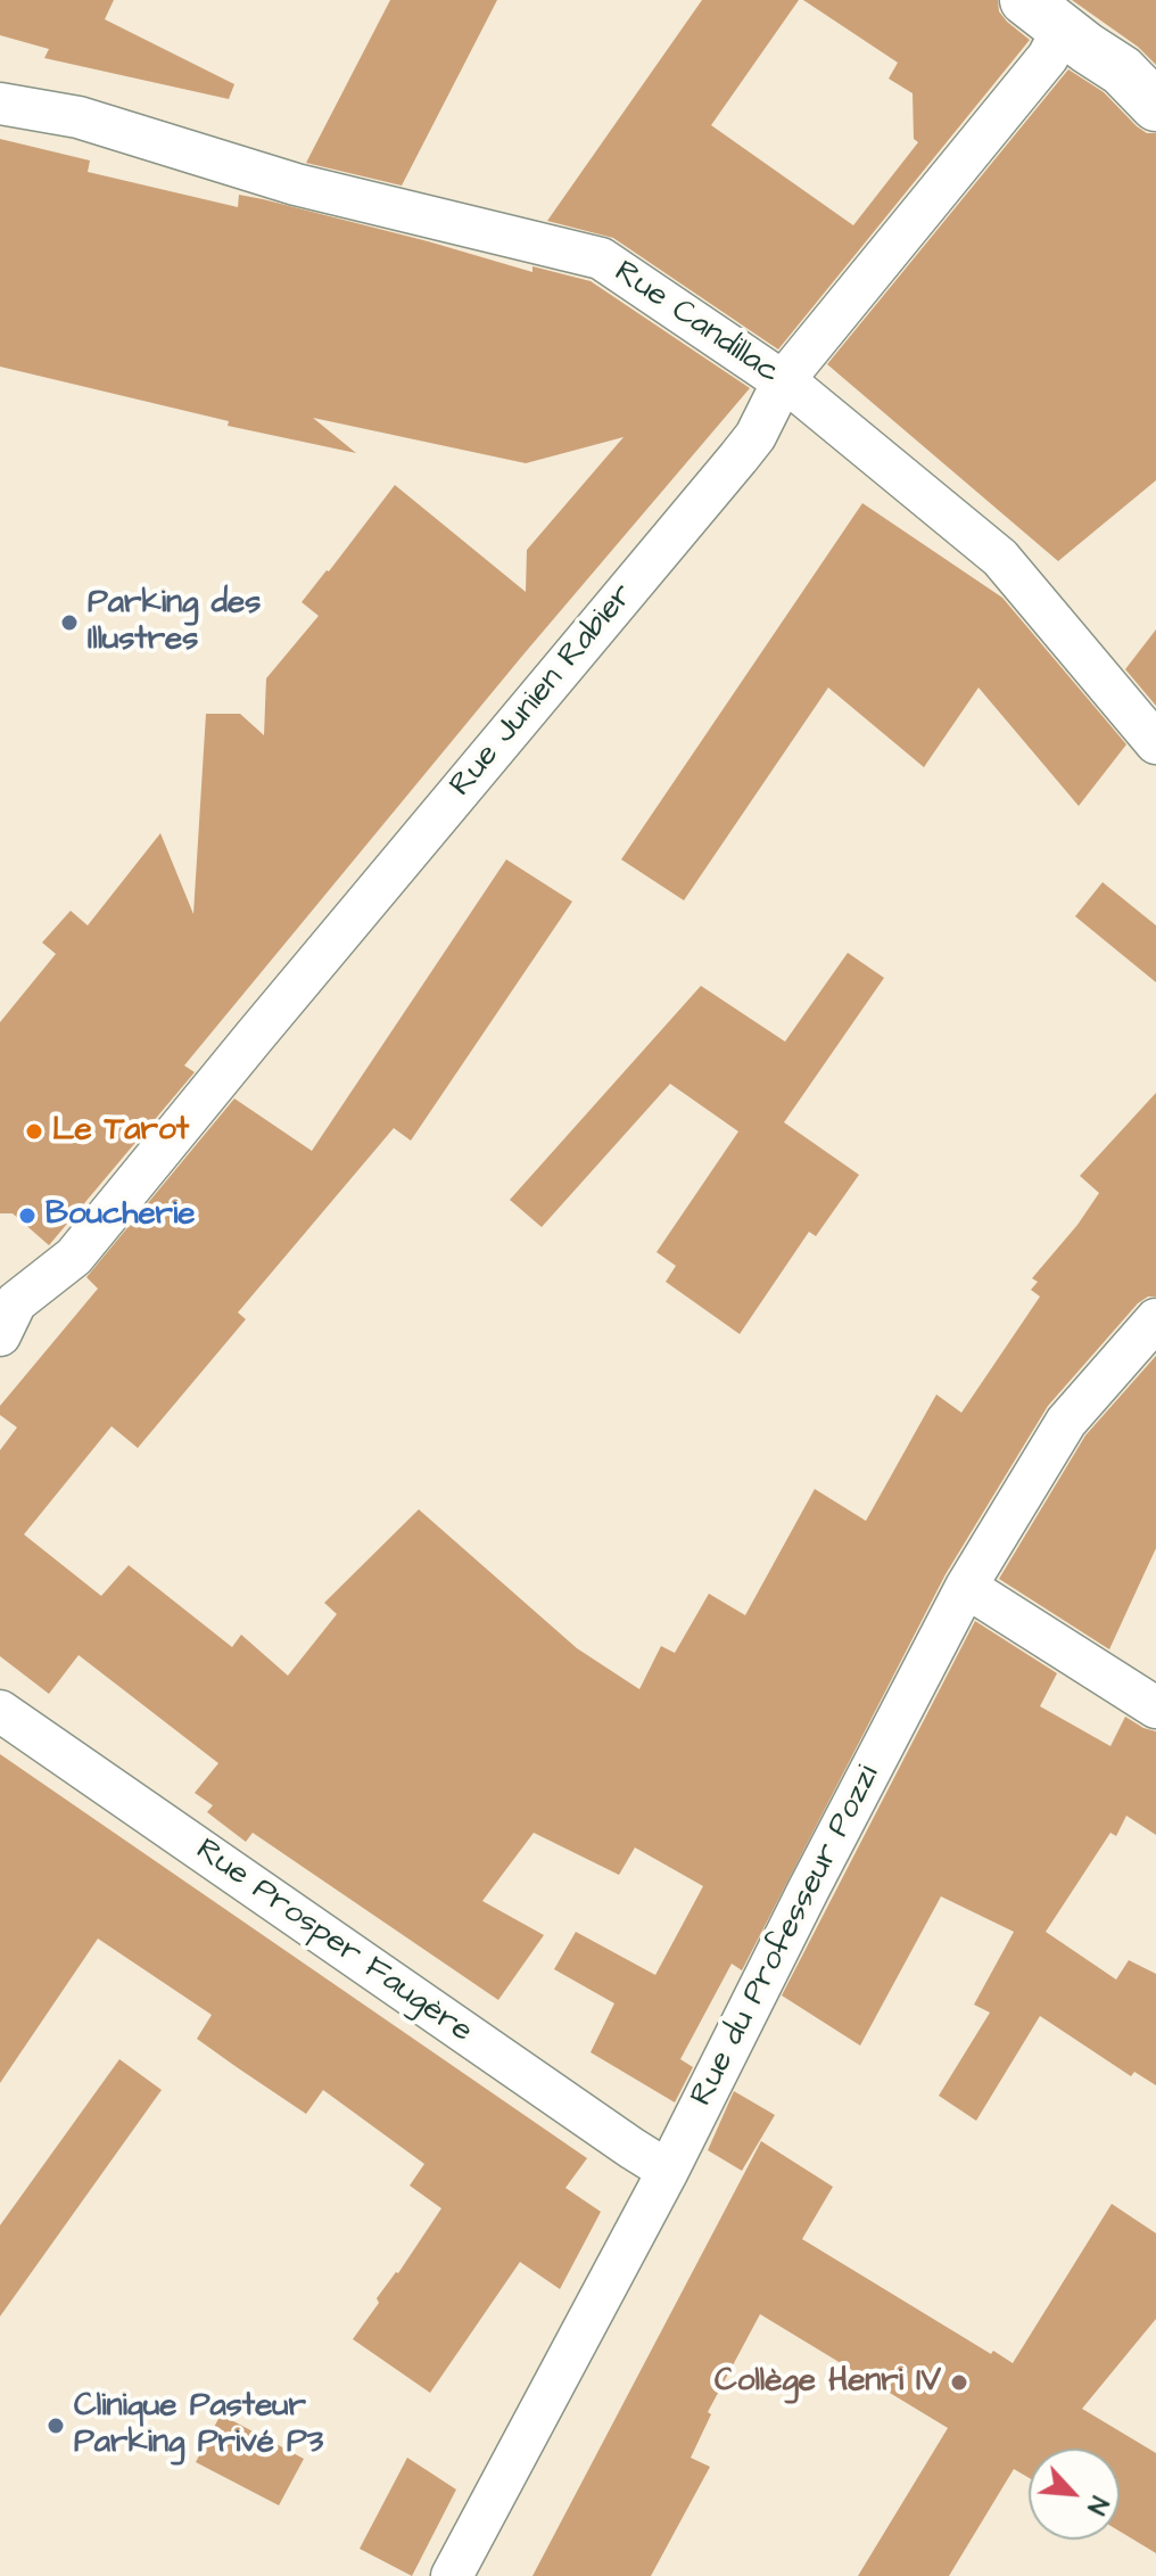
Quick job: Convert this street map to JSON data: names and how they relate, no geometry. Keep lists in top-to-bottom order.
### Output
{
  "streets": {
    "street": [
      "Rue Candillac",
      "Rue Junien Rabier",
      "Rue du Professeur Pozzi",
      "Rue Prosper Faugère"
    ]
  },
  "crossings": [
    ["Rue Candillac", "Rue Junien Rabier"],
    ["Rue du Professeur Pozzi", "Rue Prosper Faugère"]
  ],
  "places": [
    "Parking des Illustres",
    "Le Tarot",
    "Boucherie",
    "Collège Henri IV",
    "Clinique Pasteur Parking Privé P3"
  ],
  "north": "bottom right"
}
